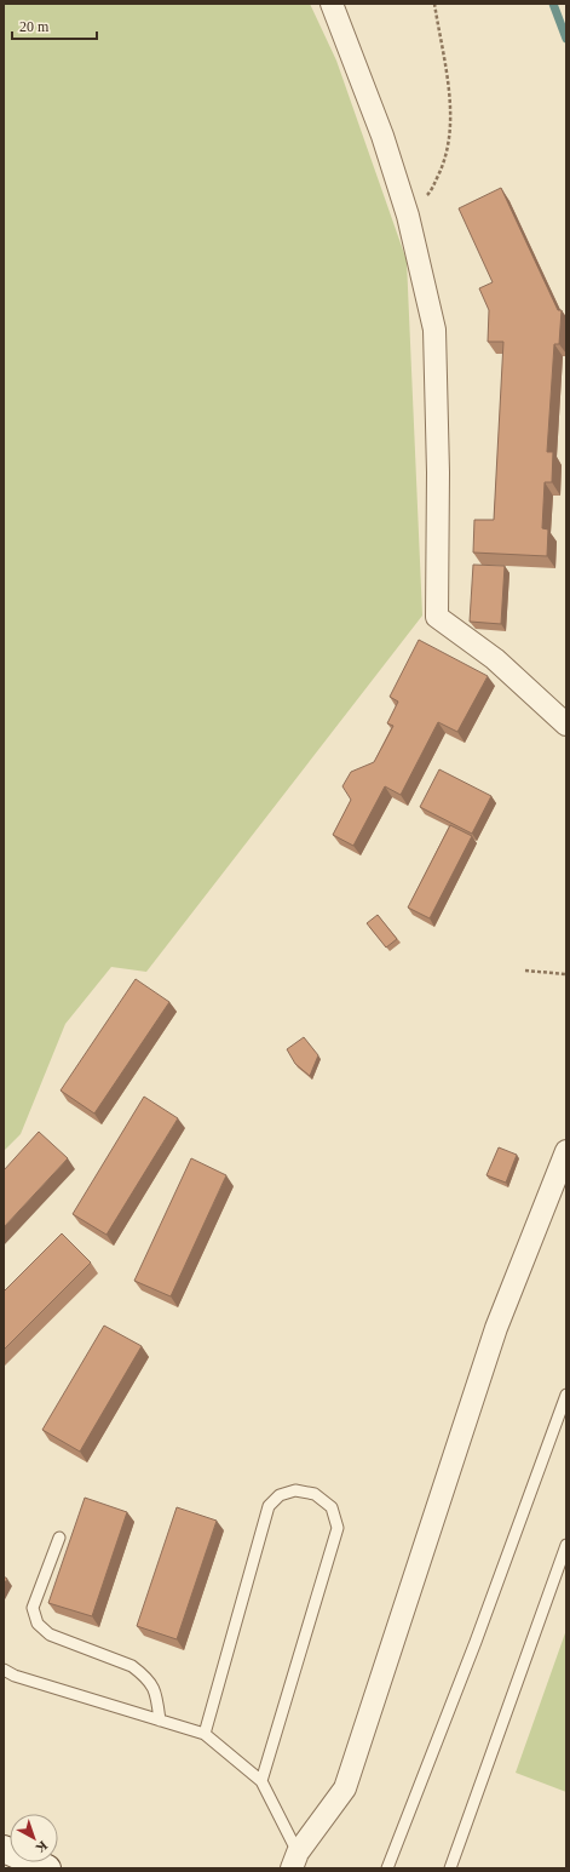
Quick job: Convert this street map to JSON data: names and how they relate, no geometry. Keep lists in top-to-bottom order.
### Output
{
  "scale_bar": "20 m",
  "north": "bottom right"
}
